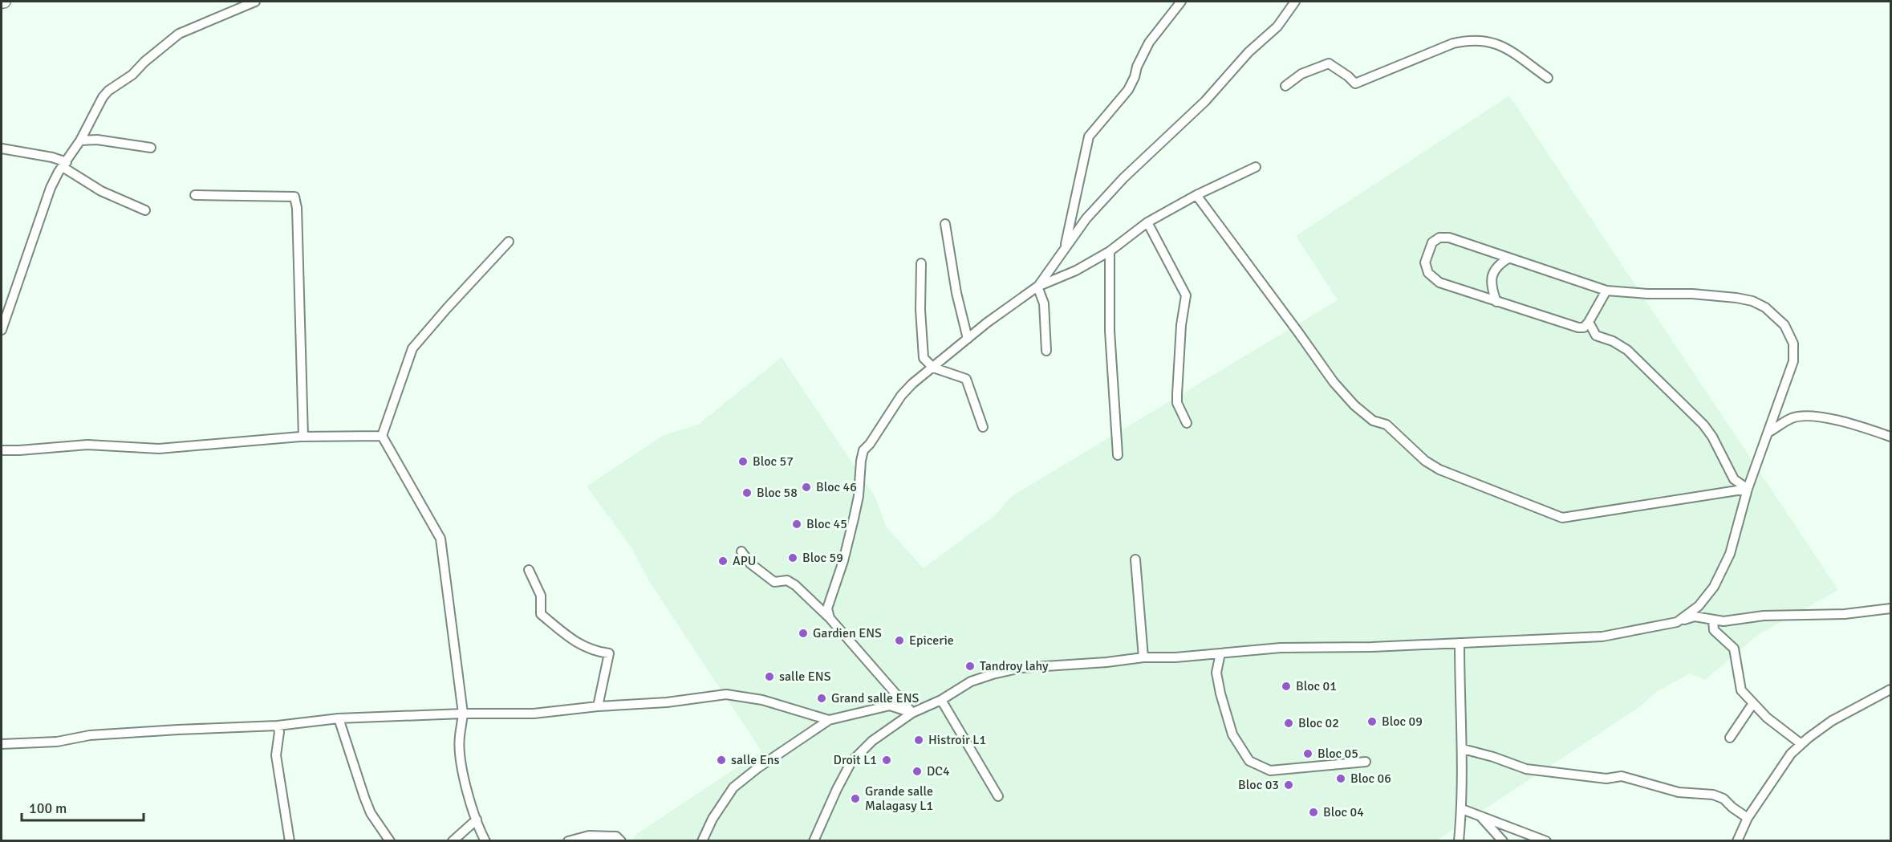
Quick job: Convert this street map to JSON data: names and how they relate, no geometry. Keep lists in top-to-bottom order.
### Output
{
  "places": [
    "Bloc 57",
    "Bloc 46",
    "Bloc 58",
    "Bloc 45",
    "Bloc 59",
    "APU",
    "Gardien ENS",
    "Epicerie",
    "Tandroy lahy",
    "salle ENS",
    "Bloc 01",
    "Grand salle ENS",
    "Bloc 09",
    "Bloc 02",
    "Histroir L1",
    "Bloc 05",
    "salle Ens",
    "Droit L1",
    "DC4",
    "Bloc 06",
    "Bloc 03",
    "Grande salle Malagasy L1",
    "Bloc 04"
  ],
  "scale_bar": "100 m"
}
